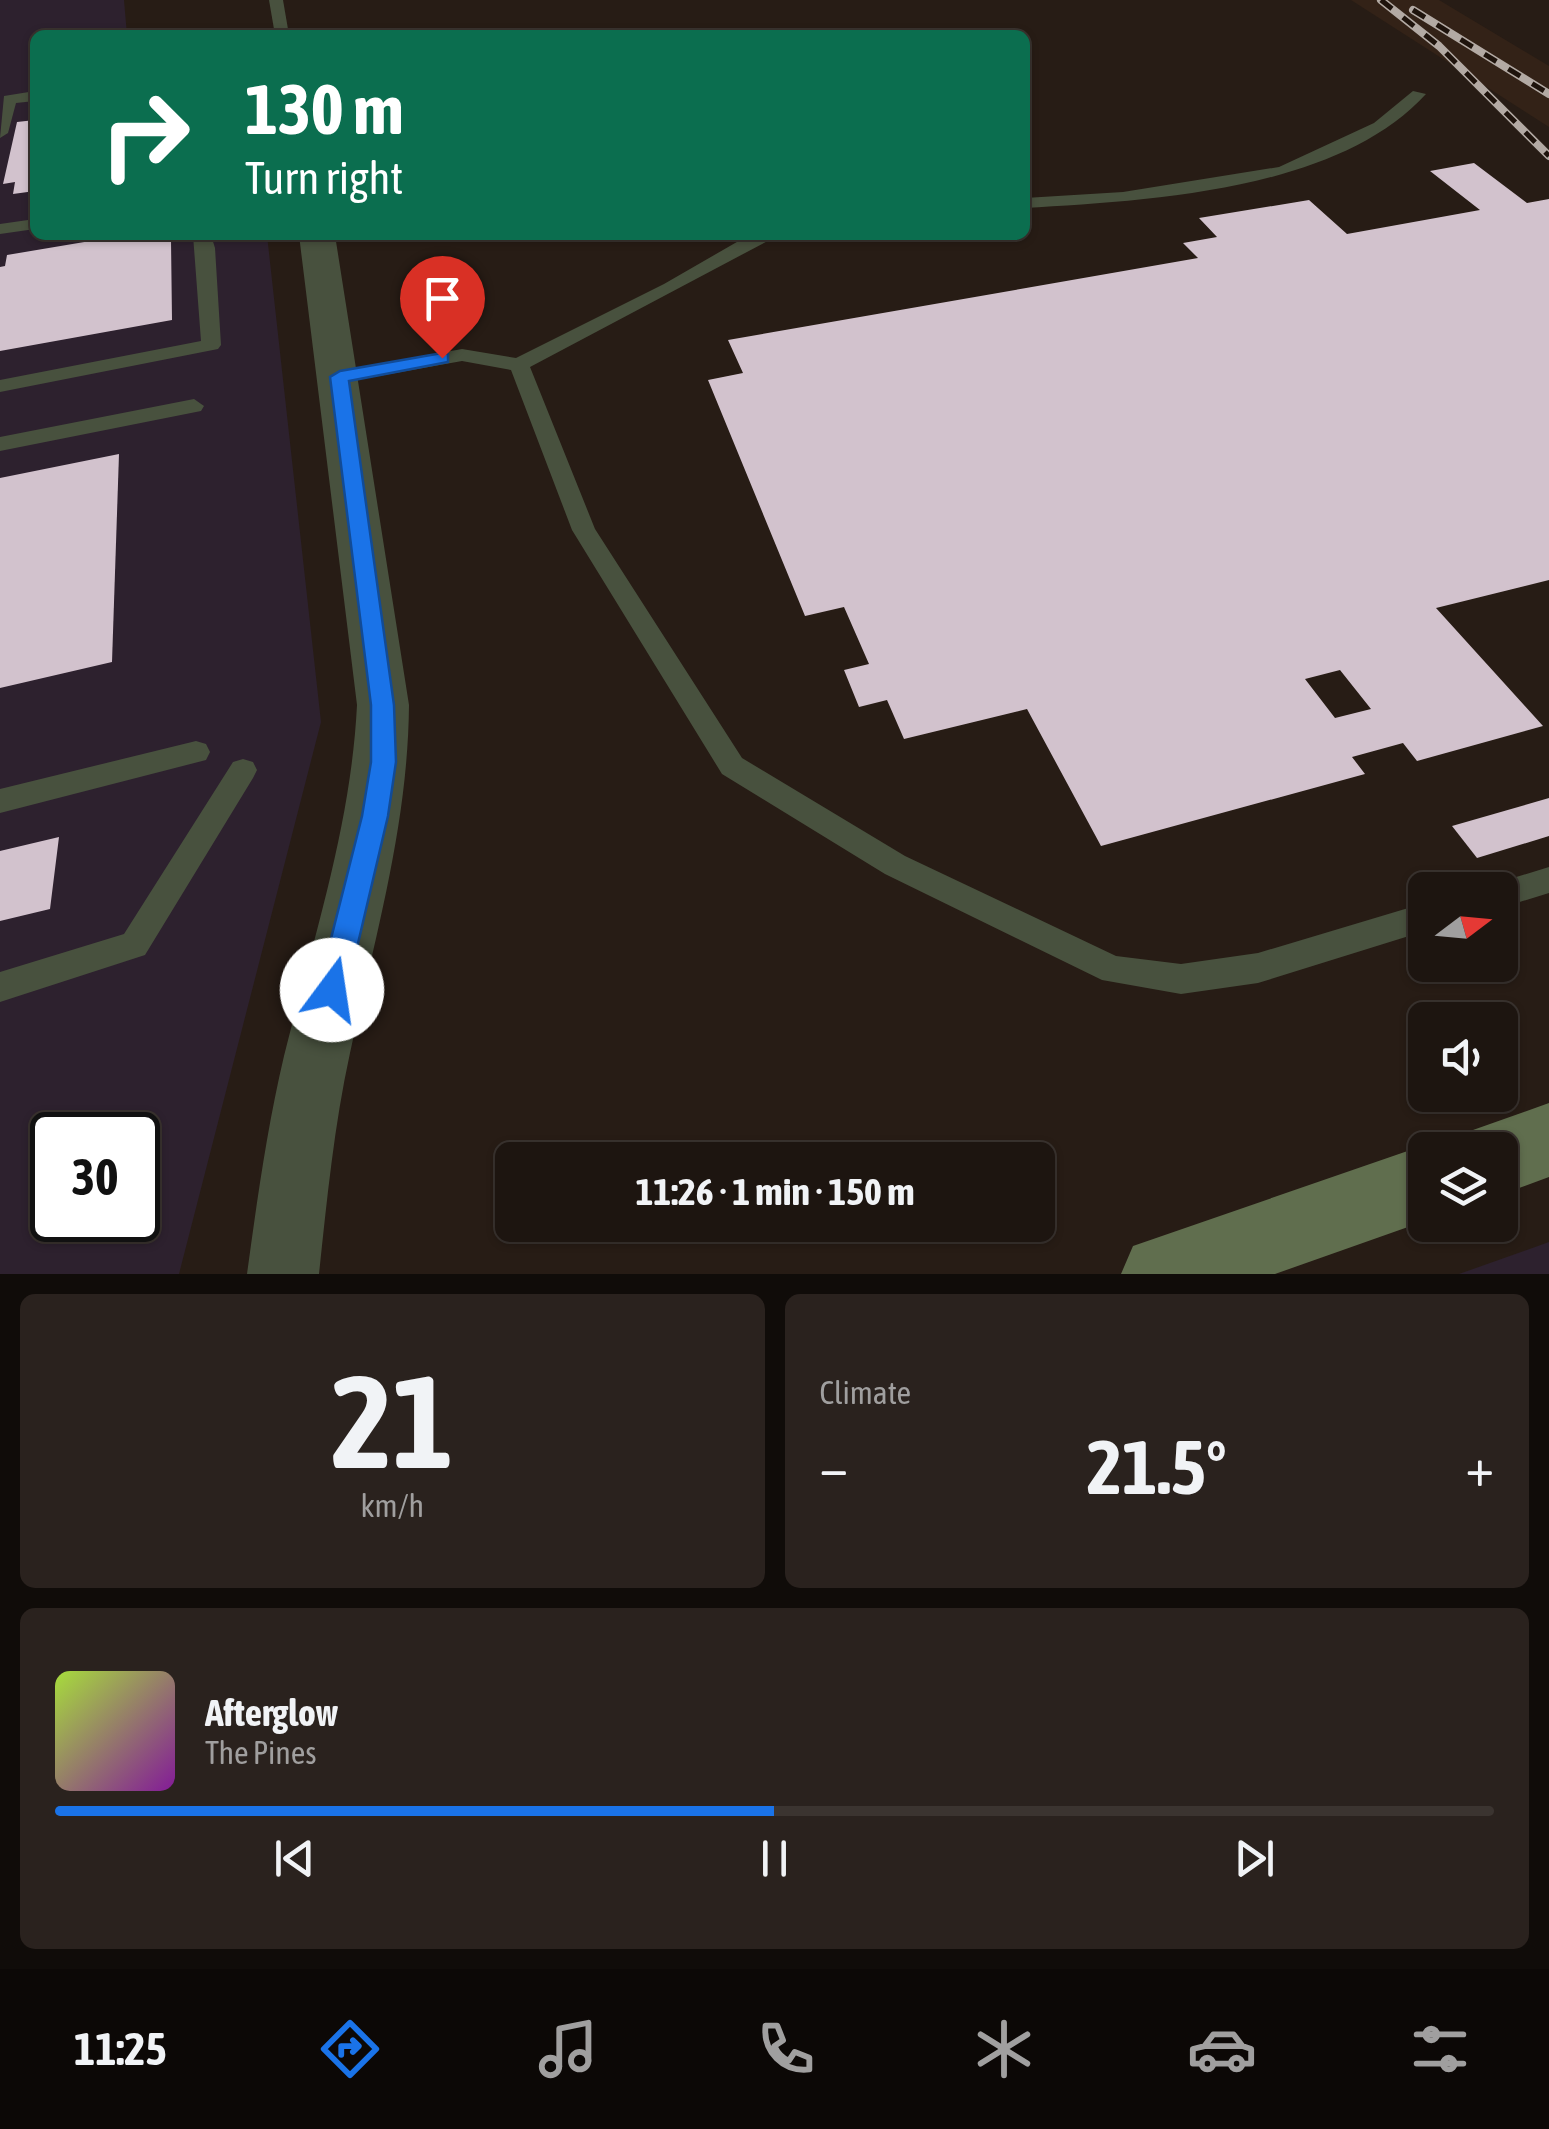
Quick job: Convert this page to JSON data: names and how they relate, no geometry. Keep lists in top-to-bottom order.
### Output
{
  "north": "right",
  "page": {
    "turn": ["130 m", "Turn right"],
    "limit": "30",
    "trip": "11:26 · 1 min · 150 m",
    "tile": [
      ["21", "km/h"],
      "Climate"
    ],
    "heat": ["−", "21.5°", "+"],
    "song": ["Afterglow", "The Pines"],
    "tabs": "11:25"
  }
}
